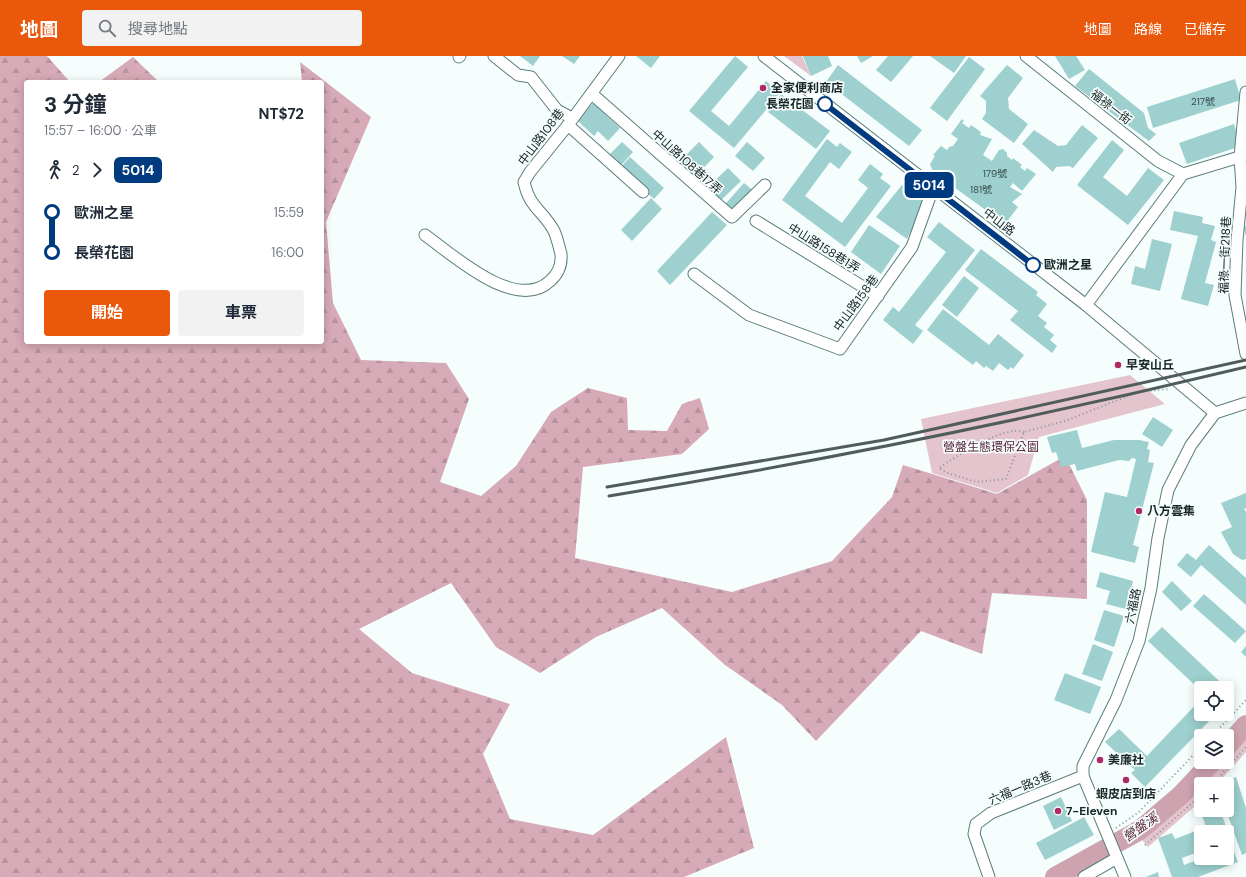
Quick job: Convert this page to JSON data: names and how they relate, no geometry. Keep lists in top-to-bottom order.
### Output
{
  "streets": {
    "street": [
      "福祿一街",
      "中山路108巷",
      "中山路108巷17弄",
      "中山路",
      "中山路158巷1弄",
      "福祿一街218巷",
      "中山路158巷",
      "六福路",
      "六福一路3巷"
    ]
  },
  "crossings": [
    ["中山路108巷", "中山路108巷17弄"],
    ["中山路", "中山路158巷"],
    ["中山路", "六福路"],
    ["中山路158巷1弄", "中山路158巷"],
    ["六福路", "六福一路3巷"]
  ],
  "water": ["營盤溪"],
  "parks": ["營盤生態環保公園"],
  "places": [
    "全家便利商店",
    "長榮花園",
    "歐洲之星",
    "早安山丘",
    "八方雲集",
    "美廉社",
    "蝦皮店到店",
    "7-Eleven"
  ],
  "lines": ["bus line 5014"],
  "house_numbers": ["217號", "179號", "181號"],
  "page": {
    "header": "地圖",
    "search": "搜尋地點",
    "nav": ["地圖", "路線", "已儲存"],
    "on_map": "5014",
    "heading": ["3 分鐘", "15:57 – 16:00 · 公車", "NT$72"],
    "legs": ["2", "5014"],
    "list": [
      {
        "name": "歐洲之星",
        "value": "15:59"
      },
      {
        "name": "長榮花園",
        "value": "16:00"
      }
    ],
    "buttons": ["開始", "車票"],
    "map_buttons": ["+", "−"]
  }
}
